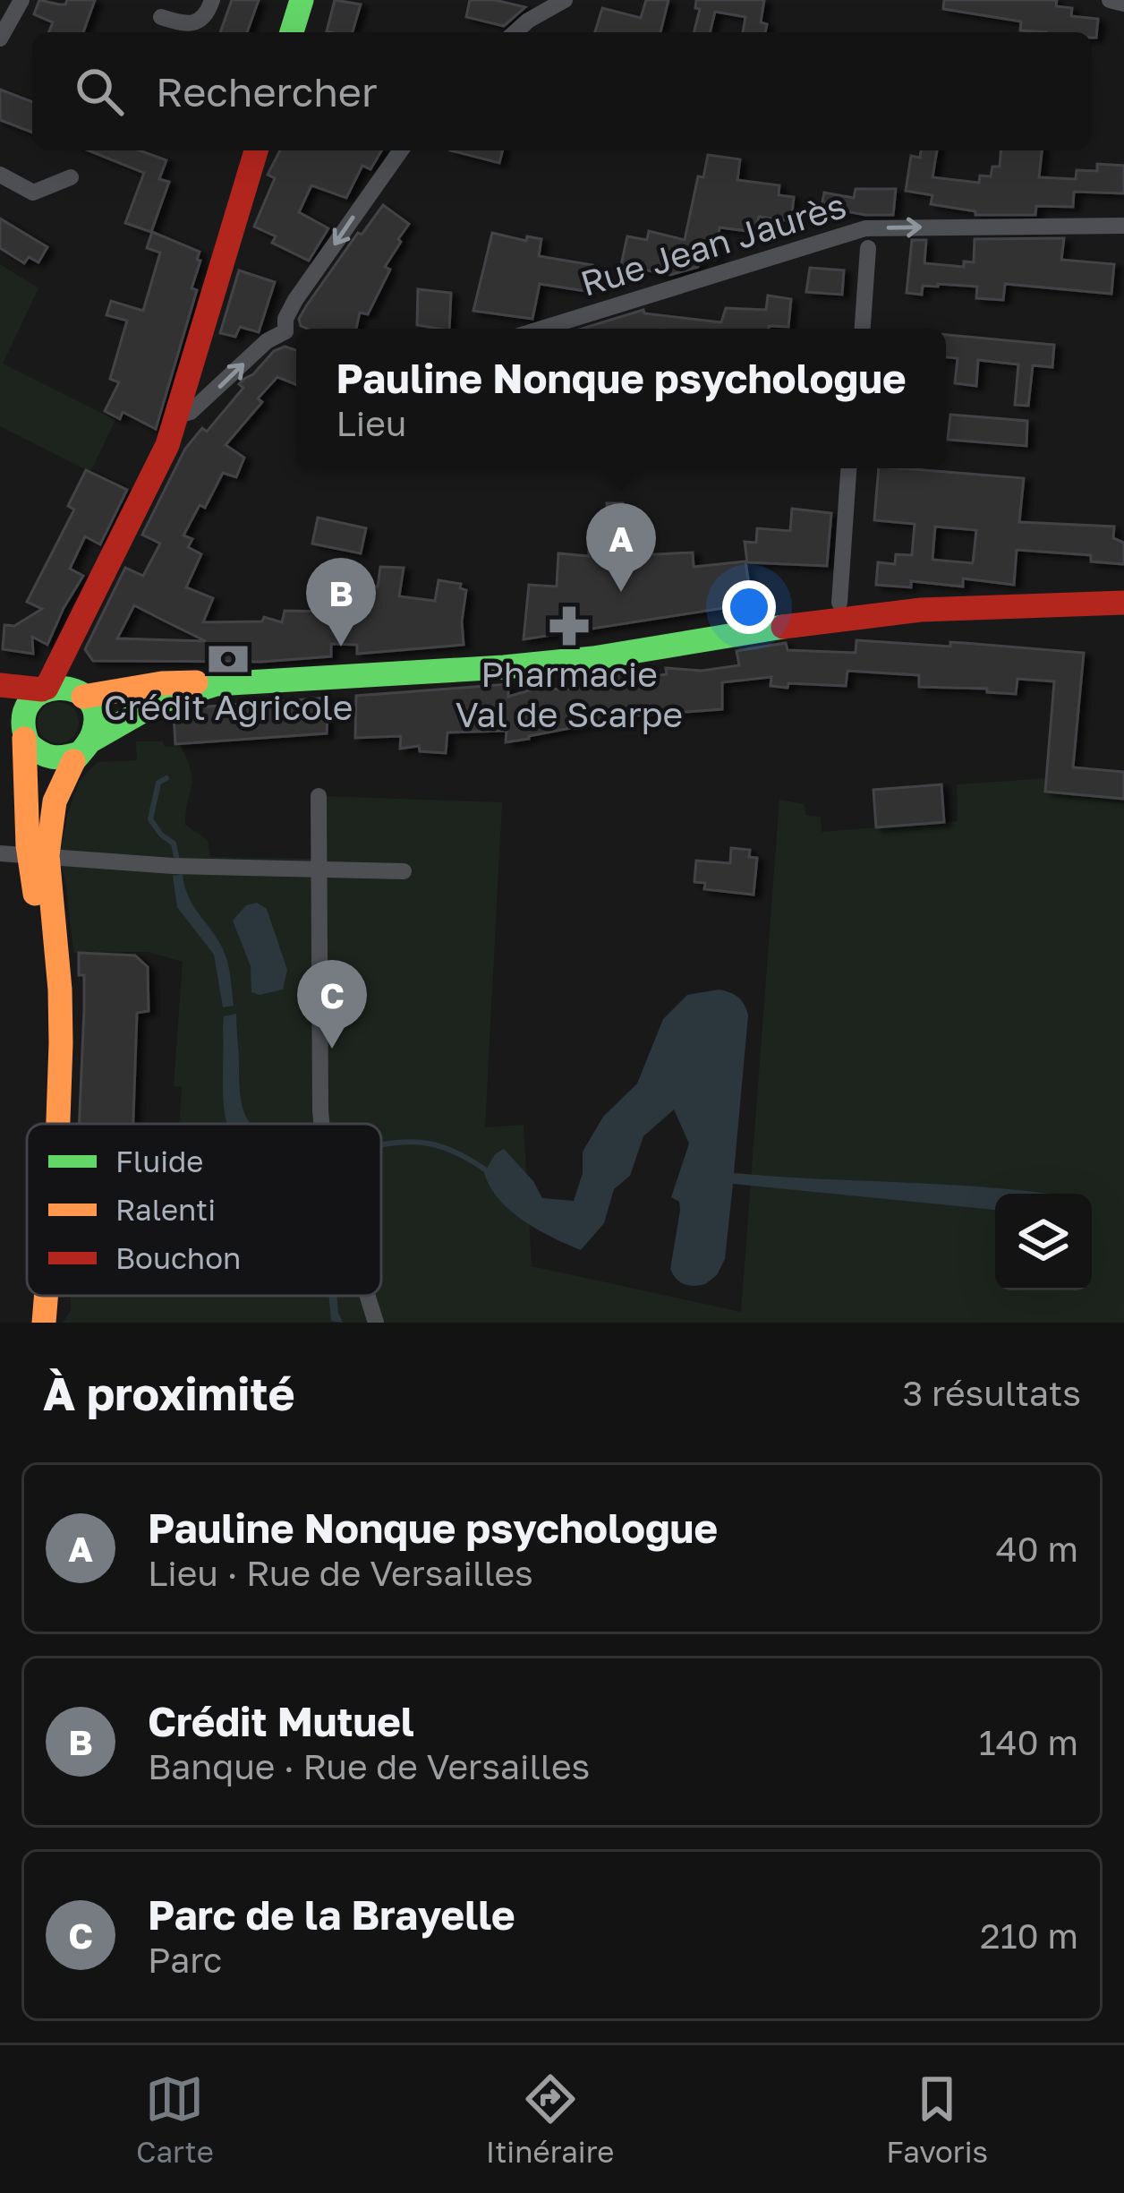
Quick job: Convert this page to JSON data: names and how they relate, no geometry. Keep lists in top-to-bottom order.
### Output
{
  "streets": {
    "street": ["Rue Jean Jaurès"]
  },
  "one_way": ["Rue Jean Jaurès"],
  "places": {
    "pharmacy": ["Pharmacie Val de Scarpe"],
    "bank": ["Crédit Agricole"]
  },
  "legend": ["Fluide", "Ralenti", "Bouchon"],
  "page": {
    "search": "Rechercher",
    "popup": ["Pauline Nonque psychologue", "Lieu"],
    "pins": ["A", "B", "C"],
    "heading": ["À proximité", "3 résultats"],
    "list": [
      {
        "mark": "A",
        "name": "Pauline Nonque psychologue",
        "note": "Lieu · Rue de Versailles",
        "value": "40 m"
      },
      {
        "mark": "B",
        "name": "Crédit Mutuel",
        "note": "Banque · Rue de Versailles",
        "value": "140 m"
      },
      {
        "mark": "C",
        "name": "Parc de la Brayelle",
        "note": "Parc",
        "value": "210 m"
      }
    ],
    "nav": ["Carte", "Itinéraire", "Favoris"]
  }
}
